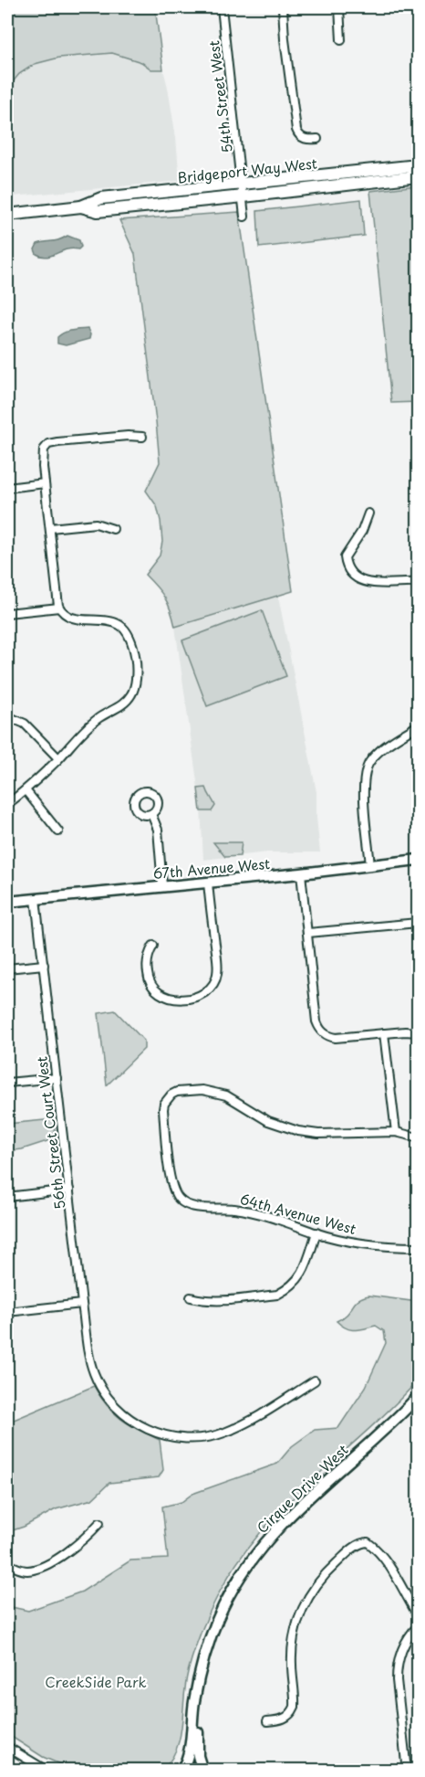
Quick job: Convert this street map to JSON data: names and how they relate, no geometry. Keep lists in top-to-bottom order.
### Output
{
  "streets": {
    "main road": ["Bridgeport Way West", "67th Avenue West", "Cirque Drive West"],
    "street": ["54th Street West", "56th Street Court West", "64th Avenue West"]
  },
  "crossings": [
    ["54th Street West", "Bridgeport Way West"],
    ["67th Avenue West", "56th Street Court West"]
  ],
  "parks": ["CreekSide Park"]
}
